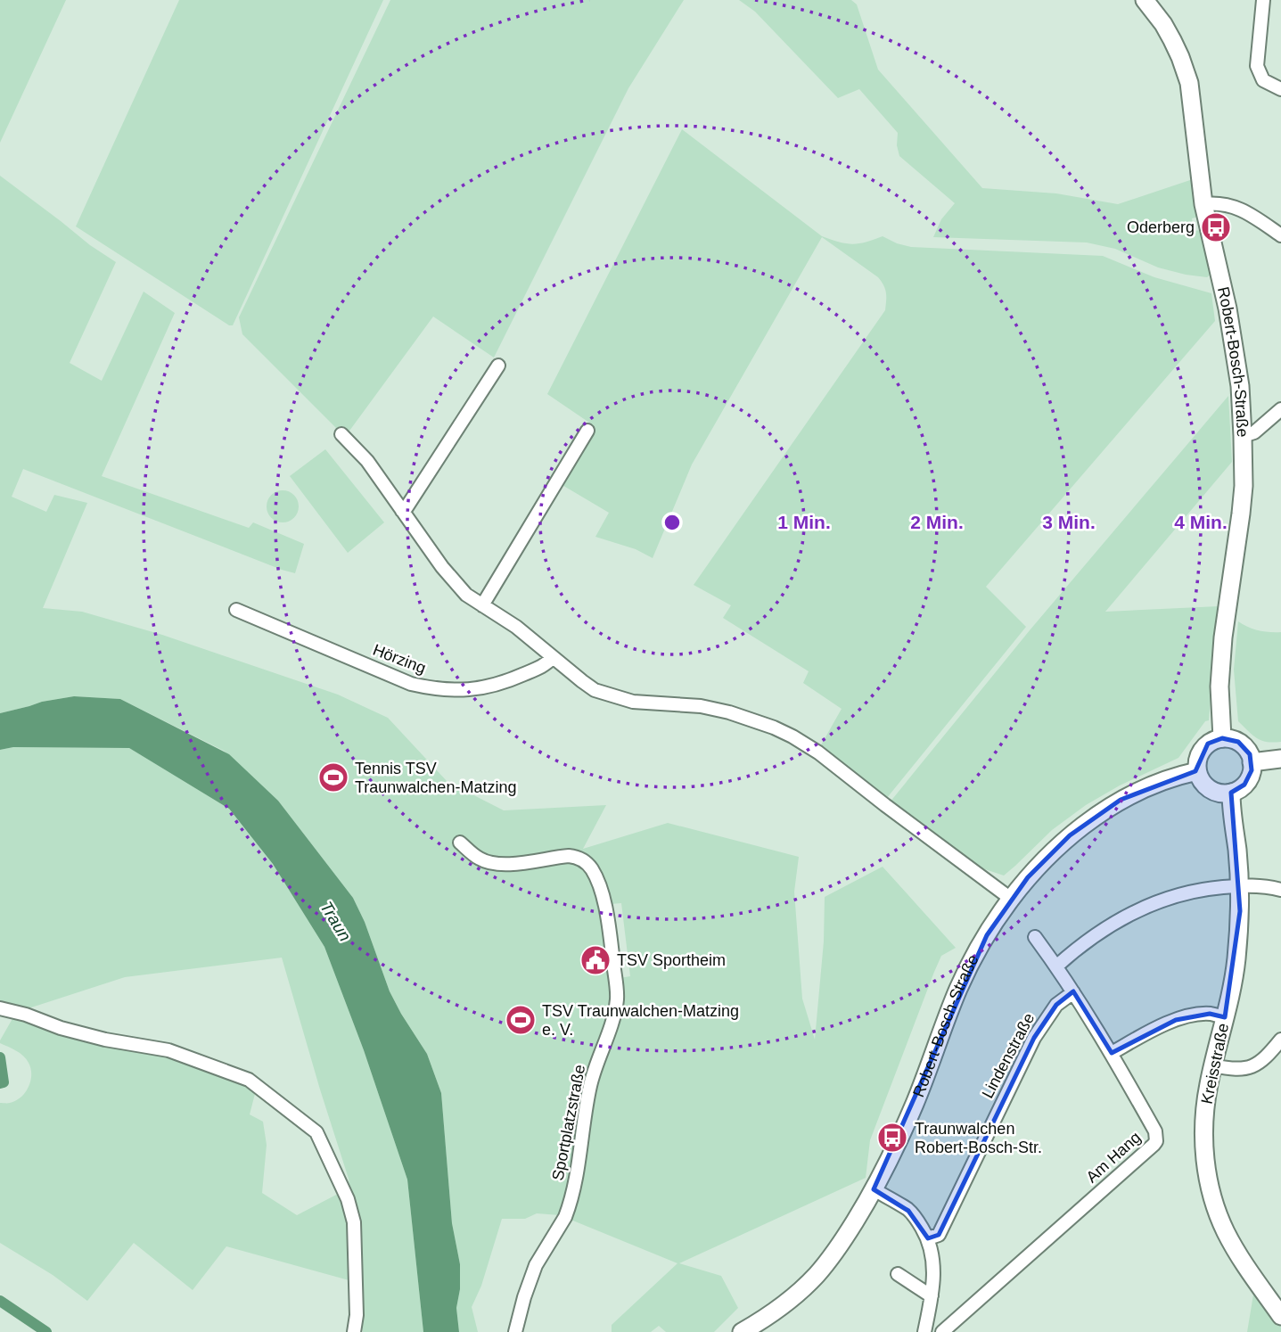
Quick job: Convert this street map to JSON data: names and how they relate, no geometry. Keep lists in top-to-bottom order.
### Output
{
  "streets": {
    "main road": ["Robert-Bosch-Straße", "Kreisstraße"],
    "street": [
      "Hörzing",
      "Lindenstraße",
      "Sportplatzstraße",
      "Am Hang"
    ]
  },
  "crossings": [
    ["Robert-Bosch-Straße", "Kreisstraße"],
    ["Lindenstraße", "Am Hang"]
  ],
  "water": ["Traun"],
  "places": {
    "bus stop": ["Oderberg", "Traunwalchen Robert-Bosch-Str."],
    "sports": ["Tennis TSV Traunwalchen-Matzing", "TSV Traunwalchen-Matzing e. V."],
    "public building": ["TSV Sportheim"]
  },
  "rings": [
    "1 Min.",
    "2 Min.",
    "3 Min.",
    "4 Min."
  ]
}
